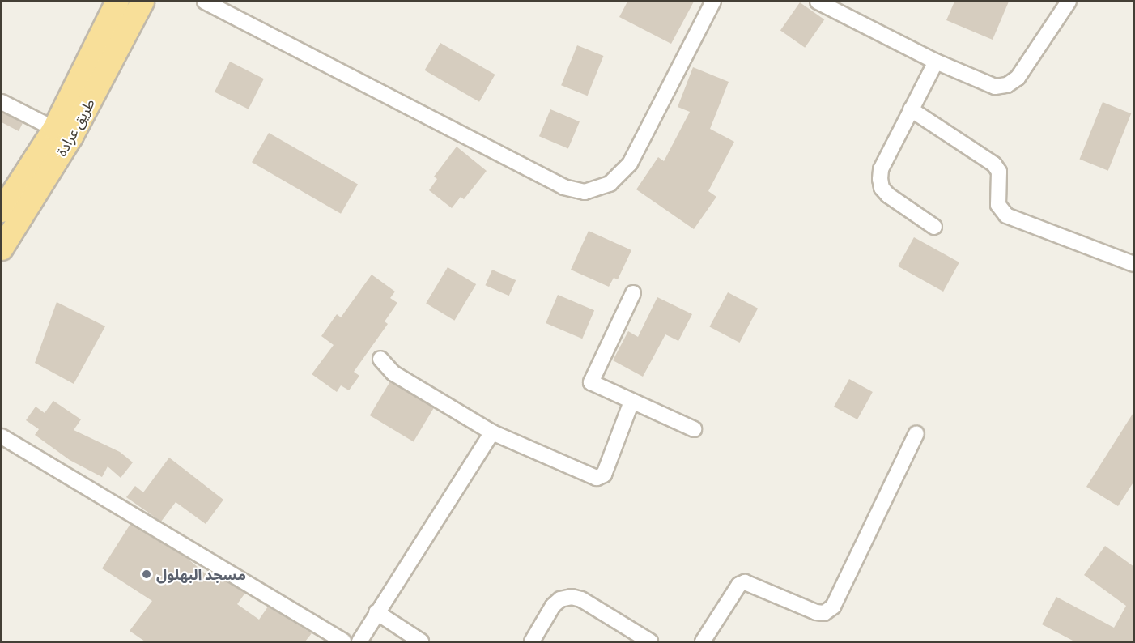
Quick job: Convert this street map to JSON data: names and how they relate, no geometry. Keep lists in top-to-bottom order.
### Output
{
  "streets": {
    "main road": ["طريق عرادة"]
  },
  "places": ["مسجد البهلول"]
}
